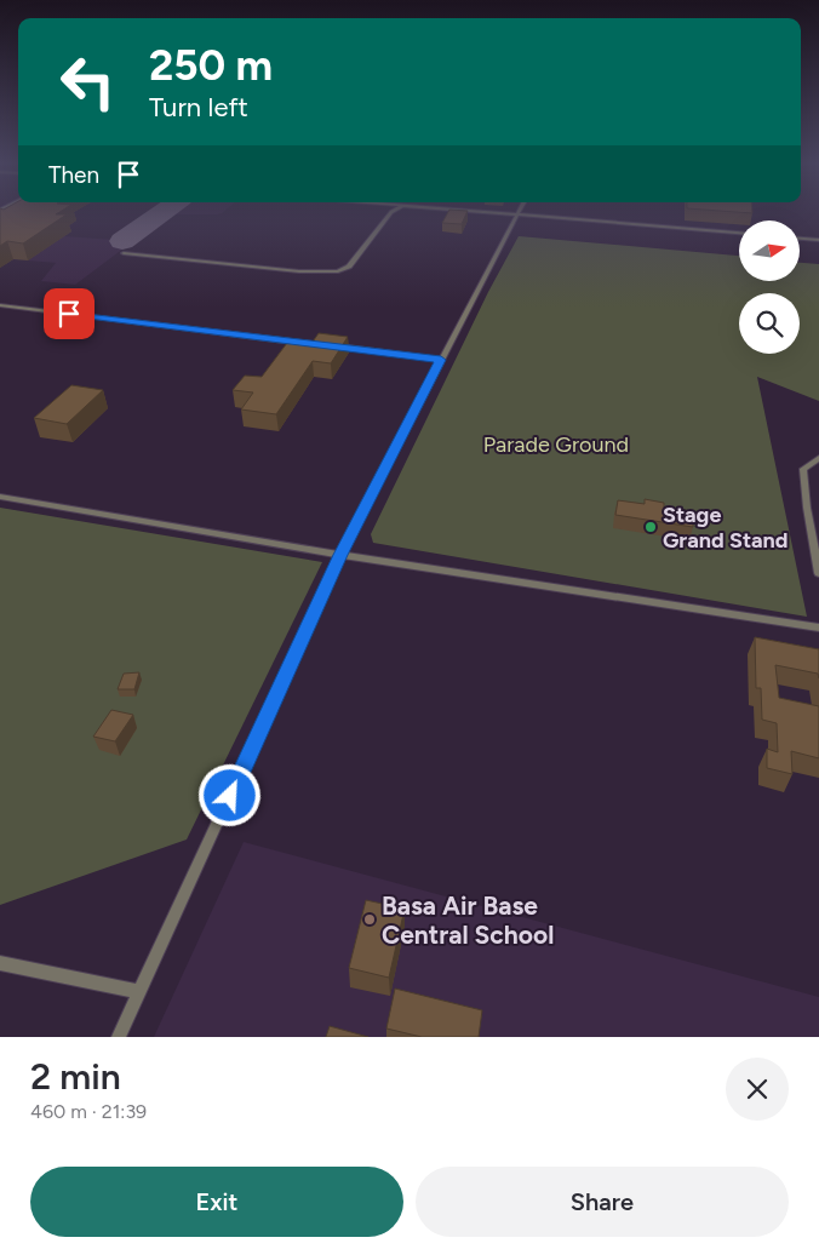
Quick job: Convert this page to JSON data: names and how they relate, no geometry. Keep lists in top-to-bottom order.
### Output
{
  "parks": ["Parade Ground"],
  "places": ["Stage Grand Stand", "Basa Air Base Central School"],
  "north": "right",
  "page": {
    "turn": ["250 m", "Turn left"],
    "then": "Then",
    "heading": ["2 min", "460 m · 21:39"],
    "buttons": ["Exit", "Share"]
  }
}
